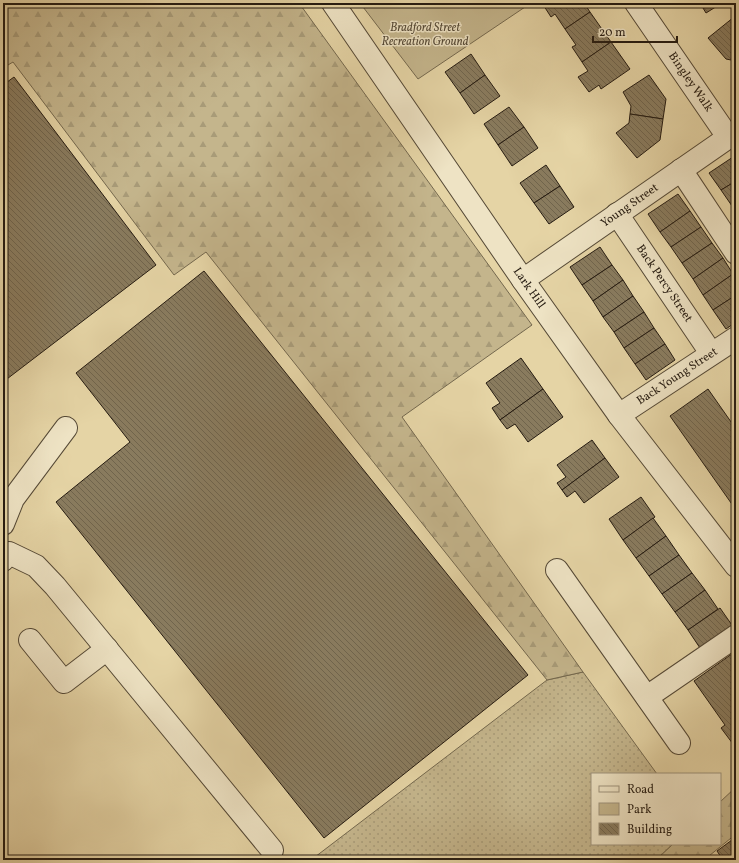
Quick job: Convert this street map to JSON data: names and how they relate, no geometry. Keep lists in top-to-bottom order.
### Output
{
  "streets": {
    "street": [
      "Bingley Walk",
      "Young Street",
      "Back Percy Street",
      "Lark Hill",
      "Back Young Street"
    ]
  },
  "crossings": [
    ["Bingley Walk", "Young Street"],
    ["Young Street", "Back Percy Street"],
    ["Young Street", "Lark Hill"],
    ["Back Percy Street", "Back Young Street"],
    ["Lark Hill", "Back Young Street"]
  ],
  "parks": ["Bradford Street Recreation Ground"],
  "legend": ["Road", "Park", "Building"],
  "scale_bar": "20 m"
}
